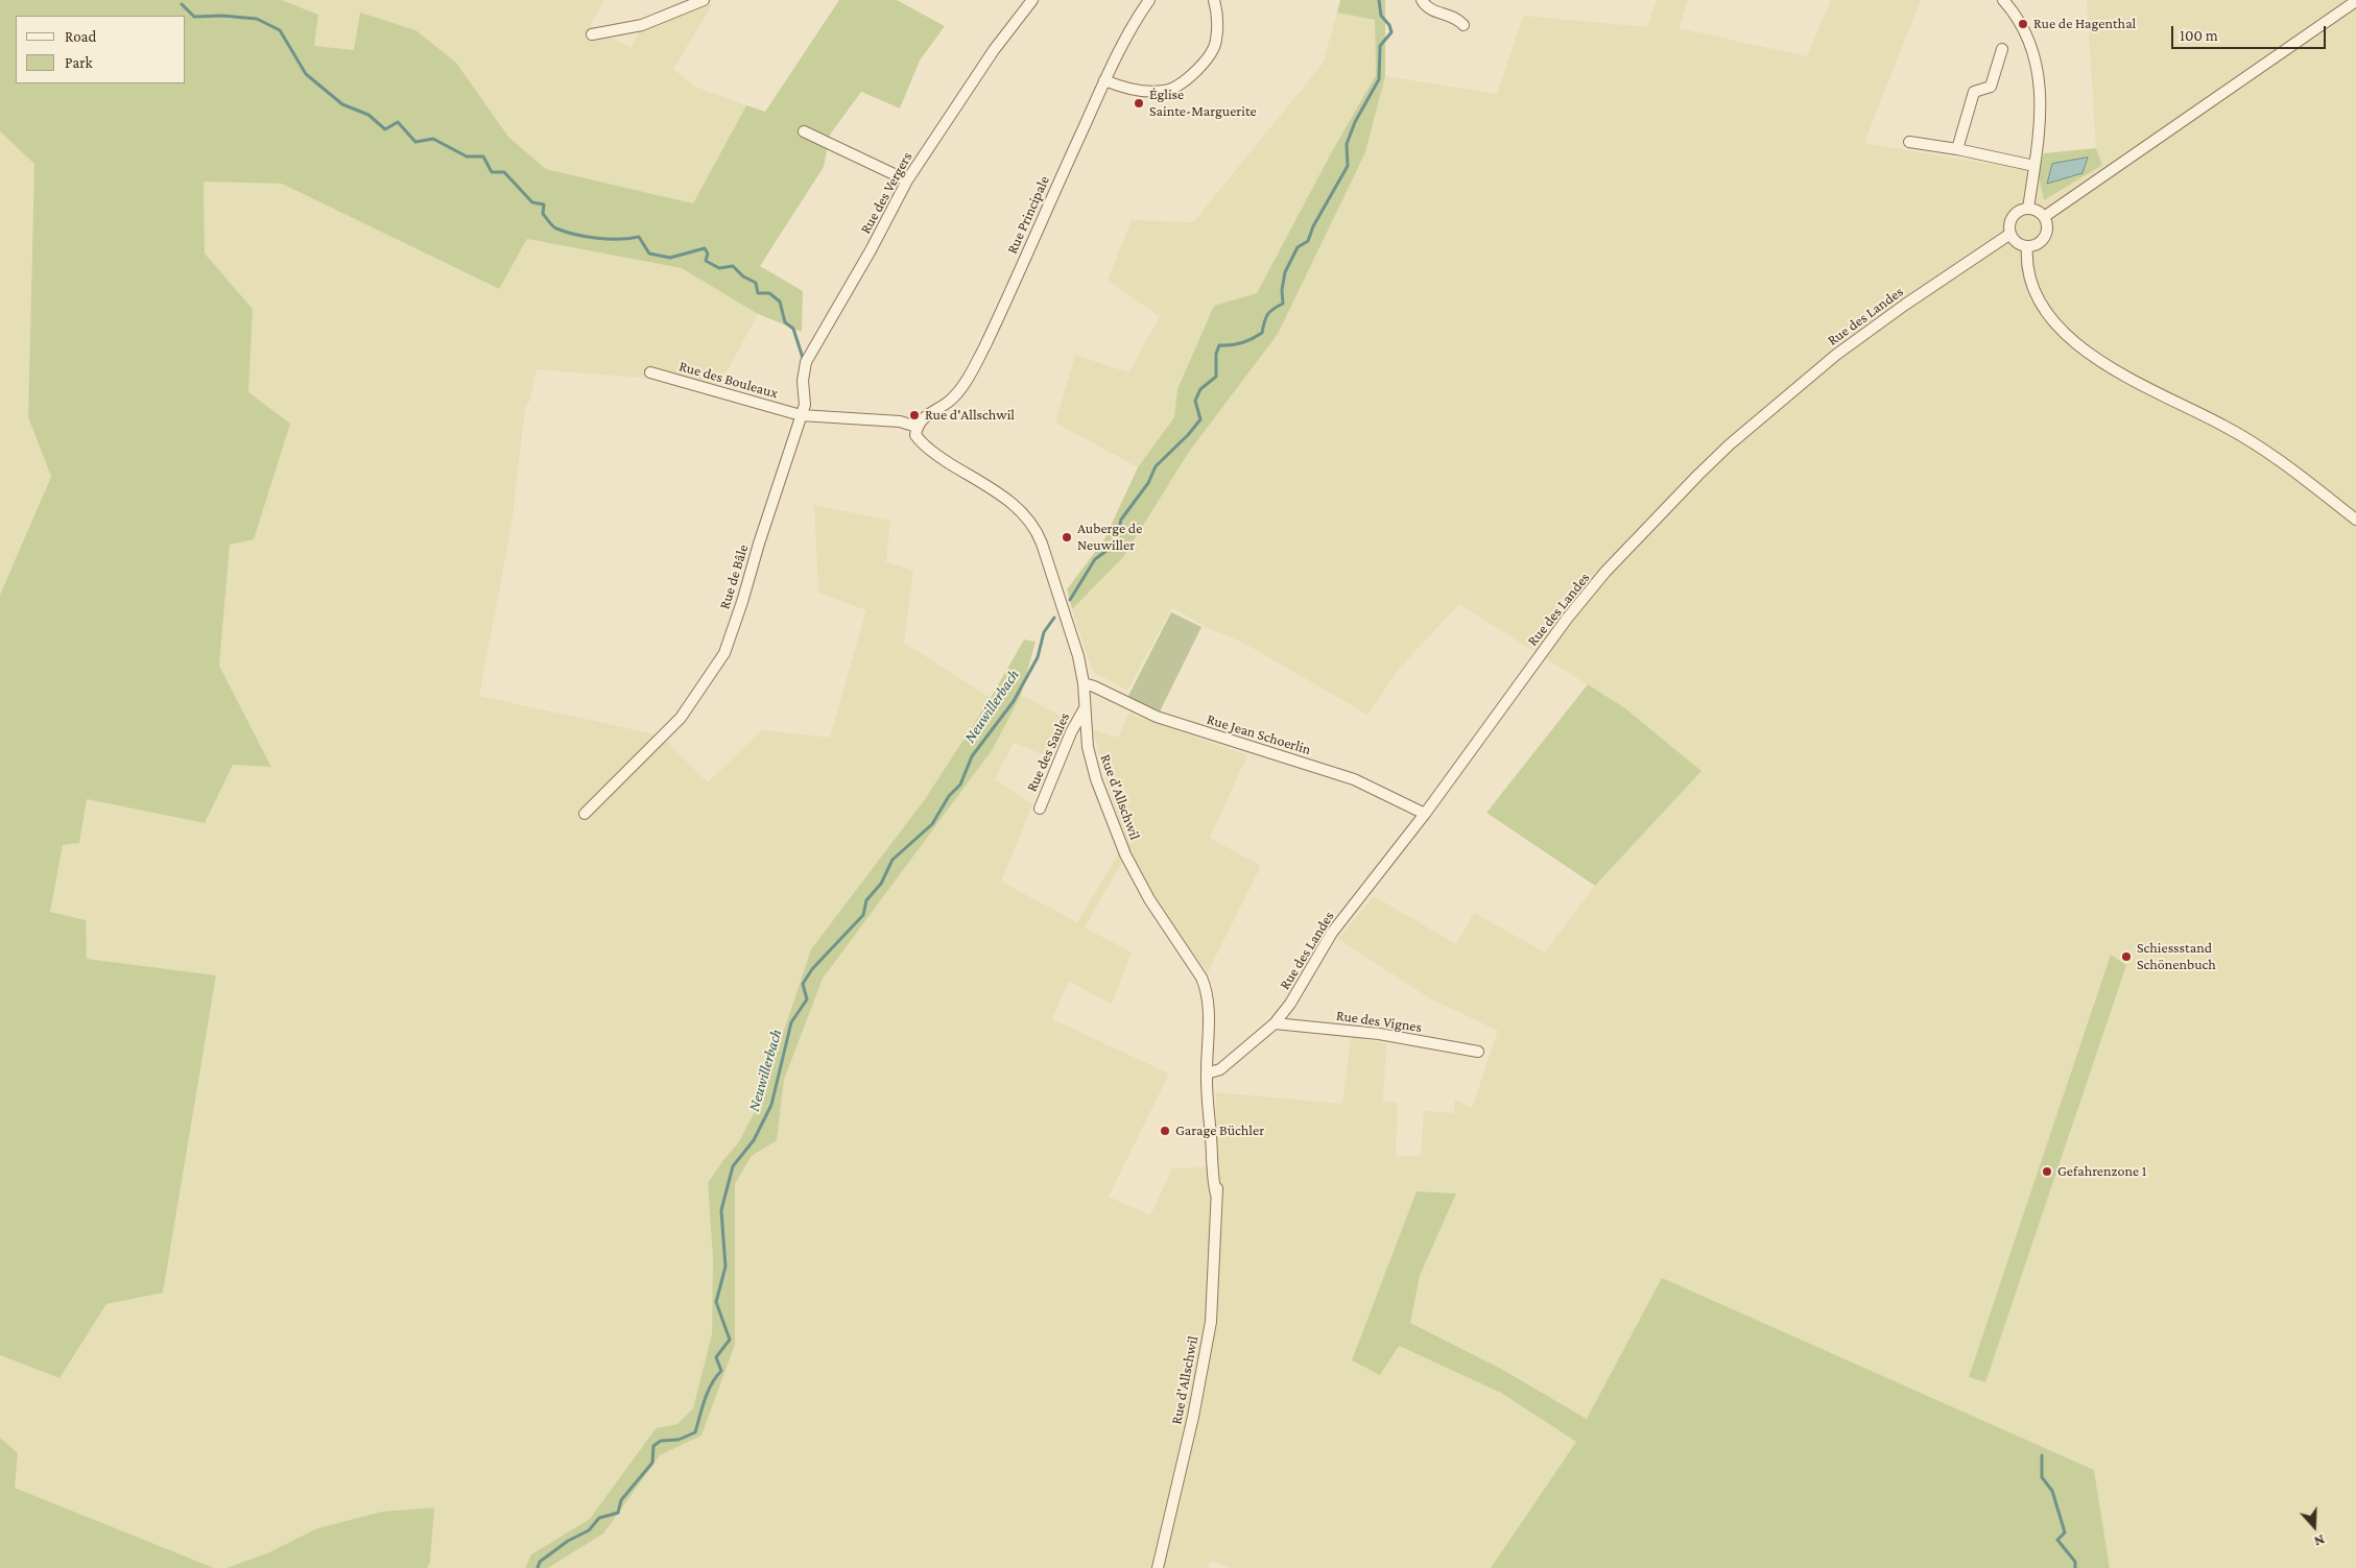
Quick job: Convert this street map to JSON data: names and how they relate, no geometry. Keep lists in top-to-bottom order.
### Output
{
  "streets": {
    "street": [
      "Rue des Vergers",
      "Rue Principale",
      "Rue des Landes",
      "Rue des Bouleaux",
      "Rue de Bâle",
      "Rue Jean Schoerlin",
      "Rue des Saules",
      "Rue d'Allschwil",
      "Rue des Vignes"
    ]
  },
  "crossings": [
    ["Rue des Vergers", "Rue des Bouleaux"],
    ["Rue des Vergers", "Rue de Bâle"],
    ["Rue Principale", "Rue d'Allschwil"],
    ["Rue des Landes", "Rue Jean Schoerlin"],
    ["Rue des Landes", "Rue d'Allschwil"],
    ["Rue des Landes", "Rue des Vignes"],
    ["Rue des Bouleaux", "Rue de Bâle"],
    ["Rue Jean Schoerlin", "Rue d'Allschwil"],
    ["Rue des Saules", "Rue d'Allschwil"]
  ],
  "water": ["Neuwillerbach"],
  "places": [
    "Rue de Hagenthal",
    "Église Sainte-Marguerite",
    "Rue d'Allschwil",
    "Auberge de Neuwiller",
    "Schiessstand Schönenbuch",
    "Garage Büchler",
    "Gefahrenzone 1"
  ],
  "legend": ["Road", "Park"],
  "scale_bar": "100 m",
  "north": "bottom"
}
